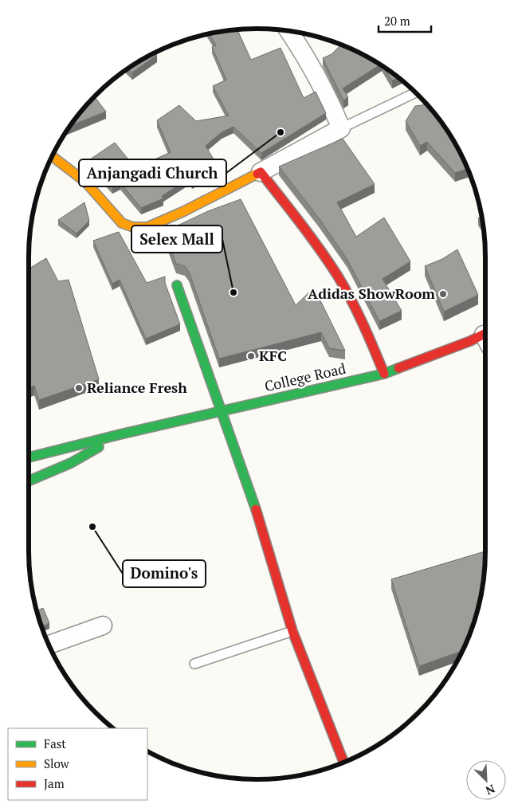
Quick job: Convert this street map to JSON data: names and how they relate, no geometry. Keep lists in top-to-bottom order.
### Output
{
  "streets": {
    "street": ["College Road"]
  },
  "places": [
    "Anjangadi Church",
    "Selex Mall",
    "Adidas ShowRoom",
    "KFC",
    "Reliance Fresh",
    "Domino's"
  ],
  "legend": ["Fast", "Slow", "Jam"],
  "scale_bar": "20 m",
  "north": "bottom right"
}
